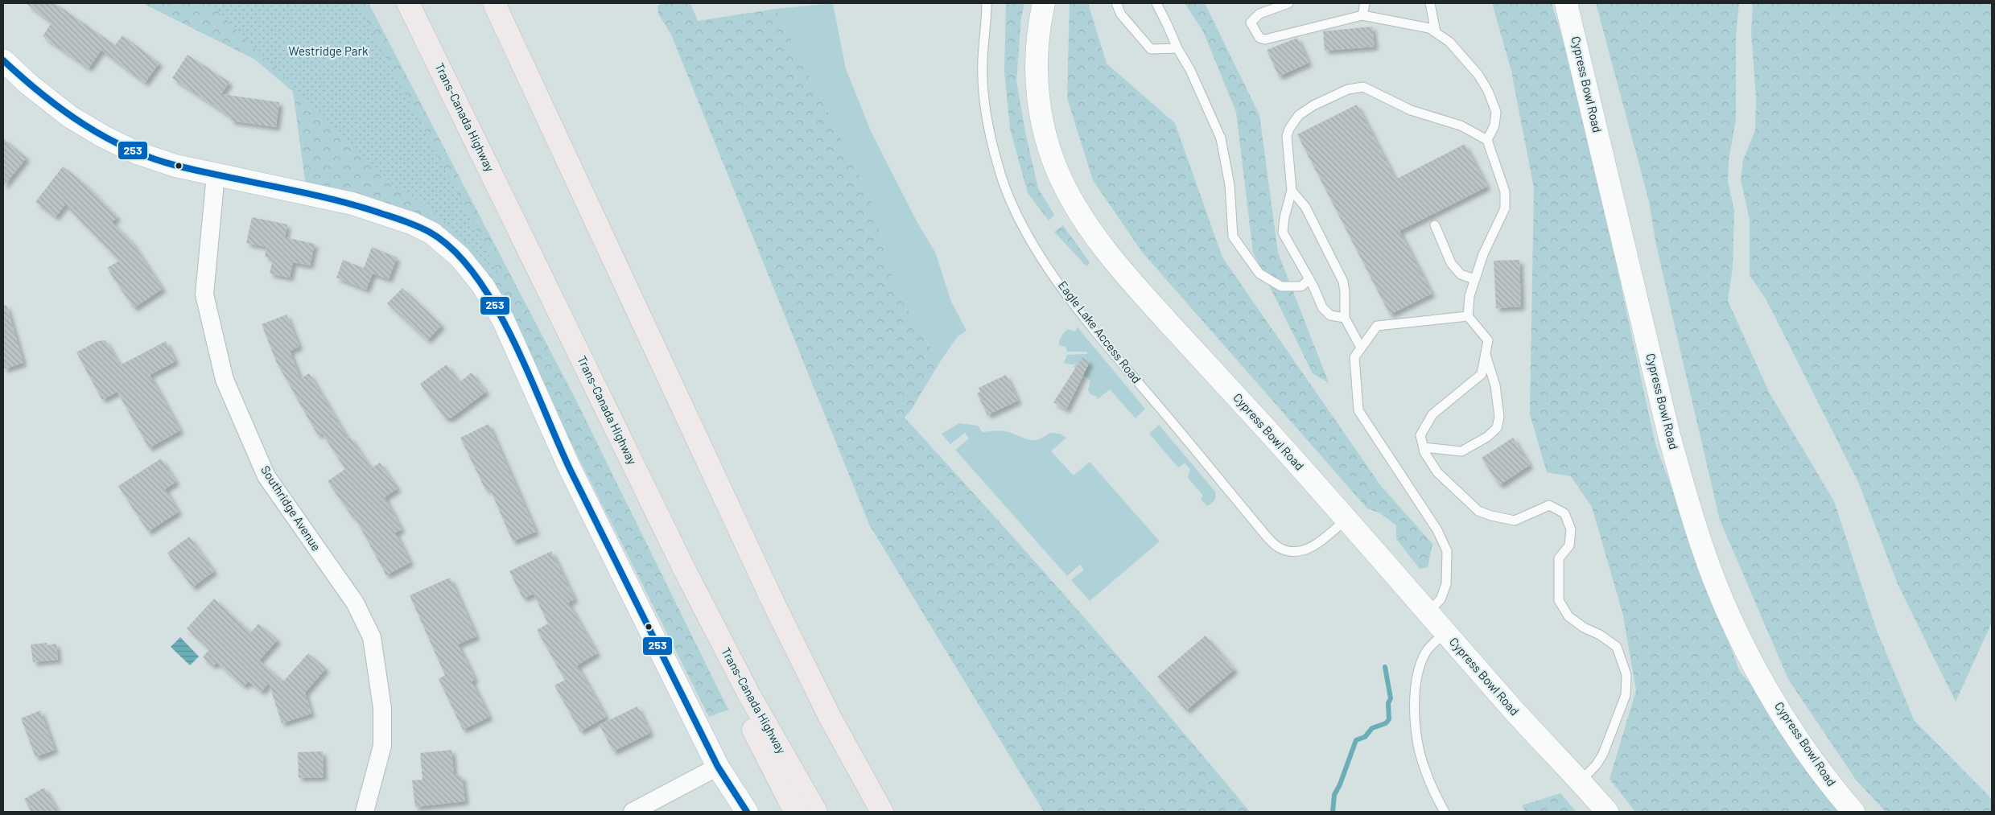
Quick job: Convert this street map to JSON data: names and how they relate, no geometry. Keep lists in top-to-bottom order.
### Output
{
  "streets": {
    "highway": ["Trans-Canada Highway"],
    "street": ["Cypress Bowl Road", "Southridge Avenue"],
    "lane": ["Eagle Lake Access Road"]
  },
  "crossings": [
    ["Cypress Bowl Road", "Eagle Lake Access Road"]
  ],
  "parks": ["Westridge Park"],
  "lines": ["transit line 253"]
}
